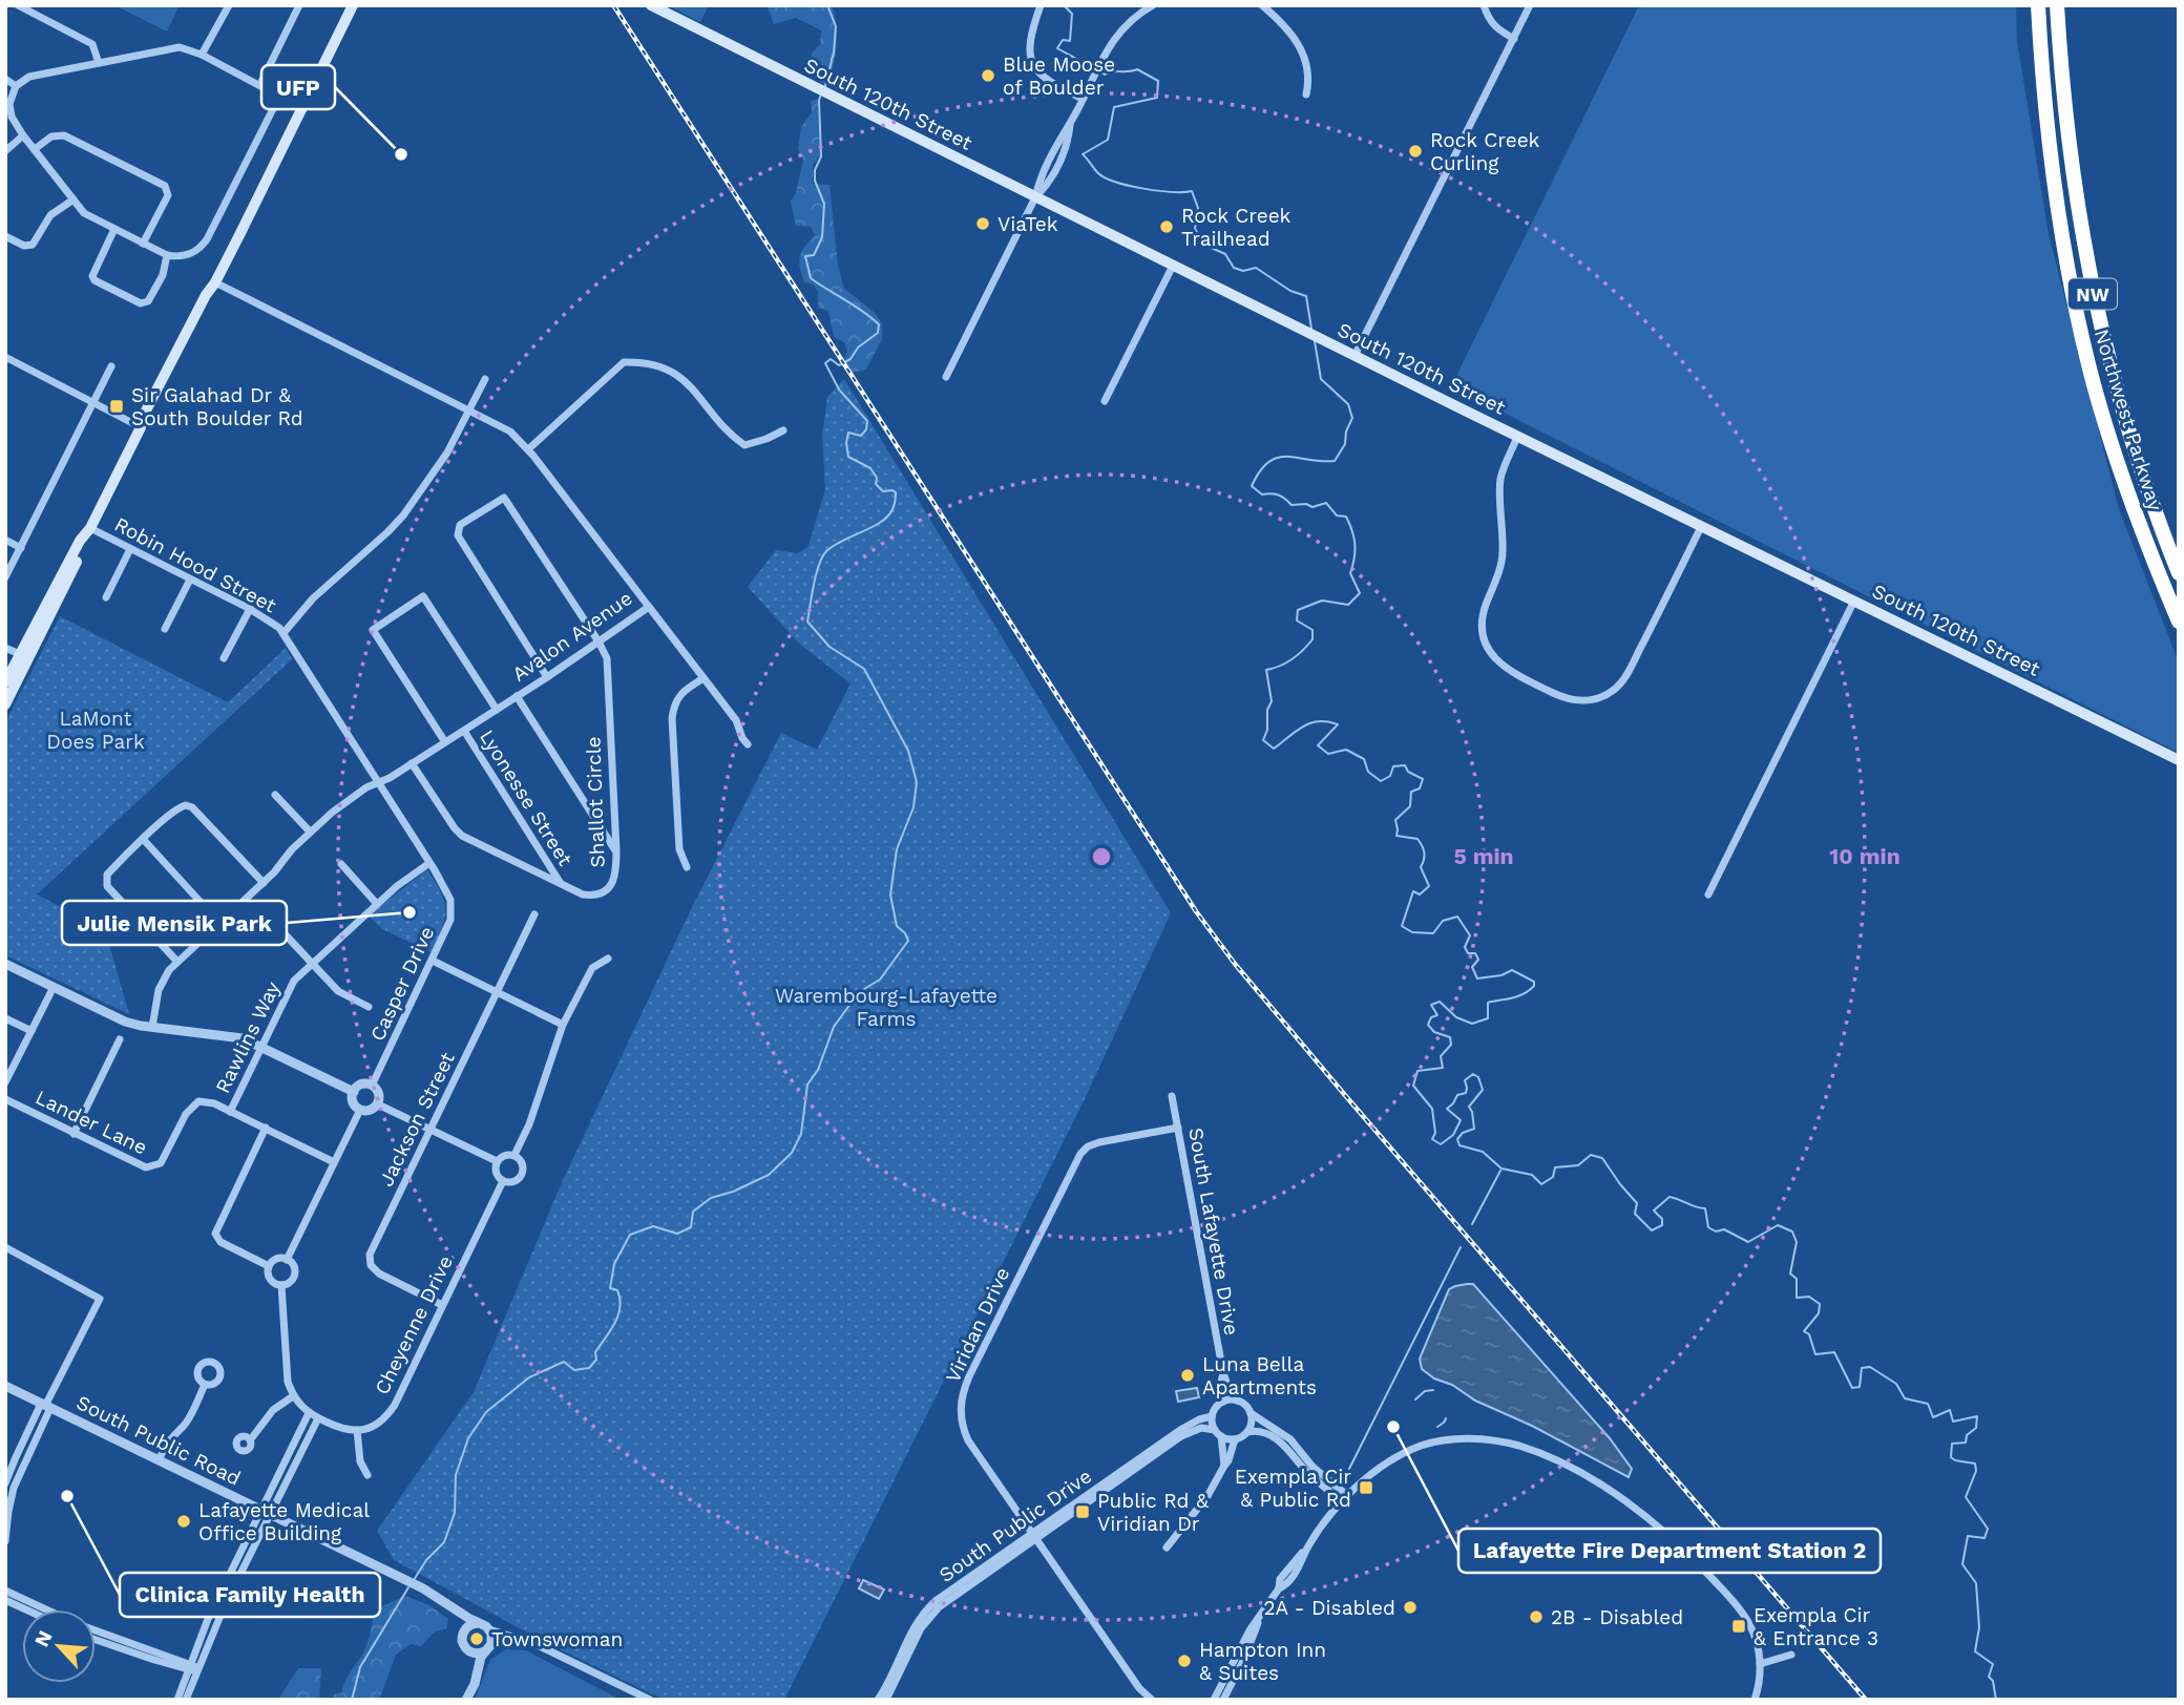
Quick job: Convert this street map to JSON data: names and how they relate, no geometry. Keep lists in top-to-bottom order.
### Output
{
  "streets": {
    "highway": ["NW", "Northwest Parkway"],
    "main road": ["South 120th Street"],
    "street": [
      "Robin Hood Street",
      "Avalon Avenue",
      "Lyonesse Street",
      "Shallot Circle",
      "Casper Drive",
      "Rawlins Way",
      "Jackson Street",
      "Lander Lane",
      "South Lafayette Drive",
      "Cheyenne Drive",
      "Viridan Drive",
      "South Public Road",
      "South Public Drive"
    ]
  },
  "crossings": [
    ["Robin Hood Street", "Avalon Avenue"],
    ["Robin Hood Street", "Casper Drive"],
    ["Avalon Avenue", "Lyonesse Street"],
    ["Avalon Avenue", "Shallot Circle"],
    ["Avalon Avenue", "Casper Drive"],
    ["Lyonesse Street", "Shallot Circle"],
    ["Casper Drive", "Rawlins Way"],
    ["Rawlins Way", "Lander Lane"],
    ["Jackson Street", "Cheyenne Drive"],
    ["South Lafayette Drive", "Viridan Drive"],
    ["South Lafayette Drive", "South Public Drive"],
    ["Viridan Drive", "South Public Drive"]
  ],
  "parks": ["LaMont Does Park", "Warembourg-Lafayette Farms"],
  "places": {
    "other": [
      "Blue Moose of Boulder",
      "Rock Creek Curling",
      "UFP",
      "ViaTek",
      "Rock Creek Trailhead",
      "Julie Mensik Park",
      "Luna Bella Apartments",
      "Lafayette Fire Department Station 2",
      "Clinica Family Health",
      "Lafayette Medical Office Building",
      "2A - Disabled",
      "2B - Disabled",
      "Townswoman",
      "Hampton Inn & Suites"
    ],
    "transit": [
      "Sir Galahad Dr & South Boulder Rd",
      "Exempla Cir & Public Rd",
      "Public Rd & Viridian Dr",
      "Exempla Cir & Entrance 3"
    ]
  },
  "north": "top left",
  "rings": ["5 min", "10 min"]
}
